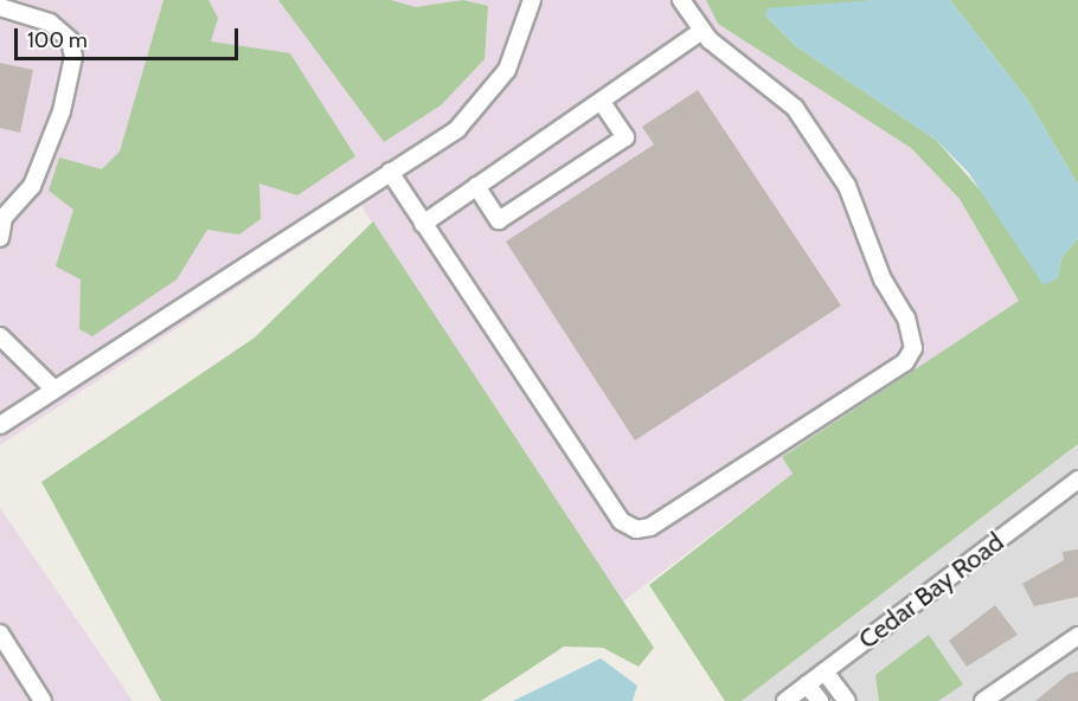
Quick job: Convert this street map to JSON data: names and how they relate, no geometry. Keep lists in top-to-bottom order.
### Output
{
  "streets": {
    "street": ["Cedar Bay Road"]
  },
  "scale_bar": "100 m"
}
